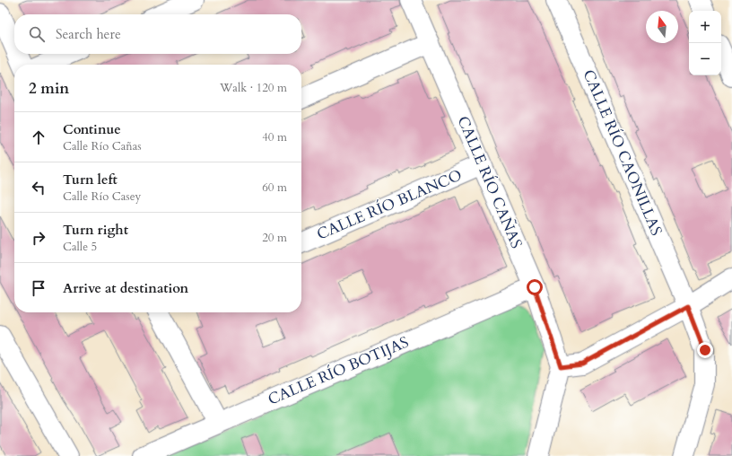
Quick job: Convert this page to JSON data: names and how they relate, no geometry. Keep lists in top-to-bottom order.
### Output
{
  "streets": {
    "street": [
      "CALLE RÍO CAONILLAS",
      "CALLE RÍO CAÑAS",
      "CALLE RÍO BLANCO",
      "CALLE RÍO BOTIJAS"
    ]
  },
  "crossings": [
    ["CALLE RÍO CAÑAS", "CALLE RÍO BLANCO"],
    ["CALLE RÍO CAÑAS", "CALLE RÍO BOTIJAS"]
  ],
  "north": "top",
  "page": {
    "map_buttons": ["+", "−"],
    "search": "Search here",
    "heading": ["2 min", "Walk · 120 m"],
    "list": [
      ["Continue", "Calle Río Cañas", "40 m"],
      ["Turn left", "Calle Río Casey", "60 m"],
      ["Turn right", "Calle 5", "20 m"],
      "Arrive at destination"
    ]
  }
}
